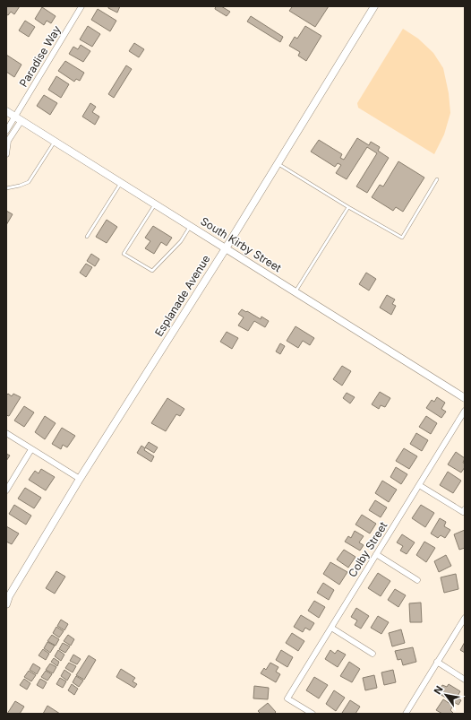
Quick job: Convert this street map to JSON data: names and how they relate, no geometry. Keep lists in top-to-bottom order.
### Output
{
  "streets": {
    "main road": ["South Kirby Street", "Esplanade Avenue"],
    "street": ["Paradise Way", "Colby Street"]
  },
  "crossings": [
    ["Paradise Way", "South Kirby Street"],
    ["South Kirby Street", "Esplanade Avenue"]
  ],
  "north": "top left"
}
